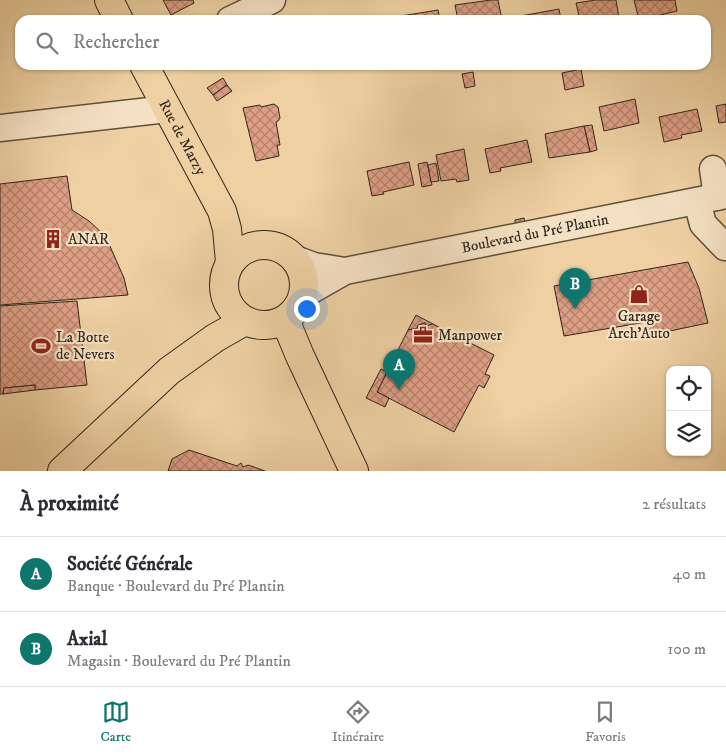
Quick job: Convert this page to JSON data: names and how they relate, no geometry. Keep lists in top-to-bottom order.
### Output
{
  "streets": {
    "main road": ["Rue de Marzy"],
    "street": ["Boulevard du Pré Plantin"]
  },
  "crossings": [
    ["Rue de Marzy", "Boulevard du Pré Plantin"]
  ],
  "places": {
    "building": ["ANAR"],
    "shop": ["Garage Arch'Auto"],
    "office": ["Manpower"],
    "sports": ["La Botte de Nevers"]
  },
  "page": {
    "search": "Rechercher",
    "pins": ["B", "A"],
    "heading": ["À proximité", "2 résultats"],
    "list": [
      {
        "mark": "A",
        "name": "Société Générale",
        "note": "Banque · Boulevard du Pré Plantin",
        "value": "40 m"
      },
      {
        "mark": "B",
        "name": "Axial",
        "note": "Magasin · Boulevard du Pré Plantin",
        "value": "100 m"
      }
    ],
    "nav": ["Carte", "Itinéraire", "Favoris"]
  }
}
